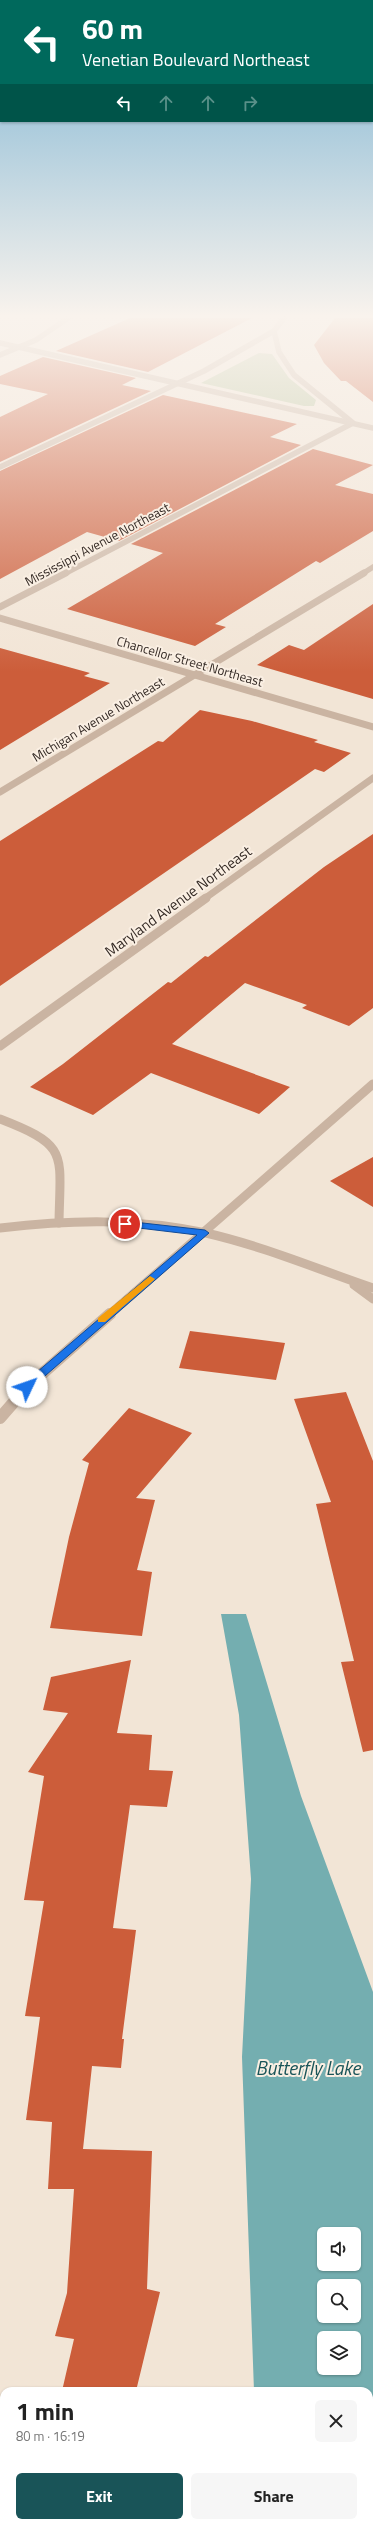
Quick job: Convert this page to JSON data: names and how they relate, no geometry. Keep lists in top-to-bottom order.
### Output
{
  "streets": {
    "street": [
      "Mississippi Avenue Northeast",
      "Chancellor Street Northeast",
      "Michigan Avenue Northeast",
      "Maryland Avenue Northeast"
    ]
  },
  "crossings": [
    ["Chancellor Street Northeast", "Michigan Avenue Northeast"]
  ],
  "water": ["Butterfly Lake"],
  "page": {
    "turn": ["60 m", "Venetian Boulevard Northeast"],
    "heading": ["1 min", "80 m · 16:19"],
    "buttons": ["Exit", "Share"]
  }
}
